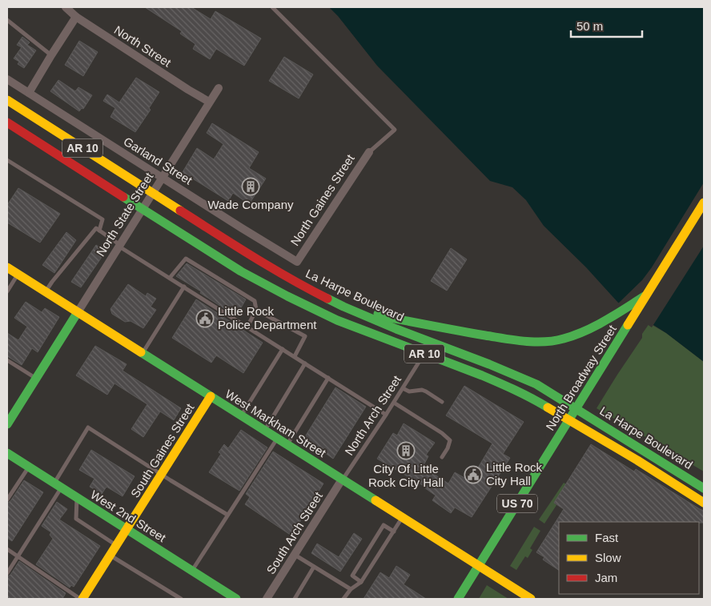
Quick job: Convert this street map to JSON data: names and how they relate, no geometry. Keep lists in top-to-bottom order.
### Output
{
  "streets": {
    "main road": [
      "AR 10",
      "La Harpe Boulevard",
      "North Broadway Street",
      "West Markham Street",
      "South Gaines Street",
      "US 70",
      "West 2nd Street"
    ],
    "street": [
      "North Street",
      "Garland Street",
      "North Gaines Street",
      "North State Street",
      "South Arch Street"
    ],
    "lane": ["North Arch Street"]
  },
  "crossings": [
    ["North Street", "North State Street"],
    ["Garland Street", "North Gaines Street"],
    ["Garland Street", "North State Street"],
    ["North State Street", "La Harpe Boulevard"],
    ["North State Street", "West Markham Street"],
    ["North Broadway Street", "West Markham Street"],
    ["North Broadway Street", "US 70"],
    ["North Arch Street", "West Markham Street"],
    ["North Arch Street", "South Arch Street"],
    ["West Markham Street", "South Gaines Street"],
    ["West Markham Street", "US 70"],
    ["West Markham Street", "South Arch Street"],
    ["South Gaines Street", "West 2nd Street"]
  ],
  "places": {
    "building": ["Wade Company", "City Of Little Rock City Hall"],
    "public building": ["Little Rock Police Department", "Little Rock City Hall"]
  },
  "legend": ["Fast", "Slow", "Jam"],
  "scale_bar": "50 m"
}
